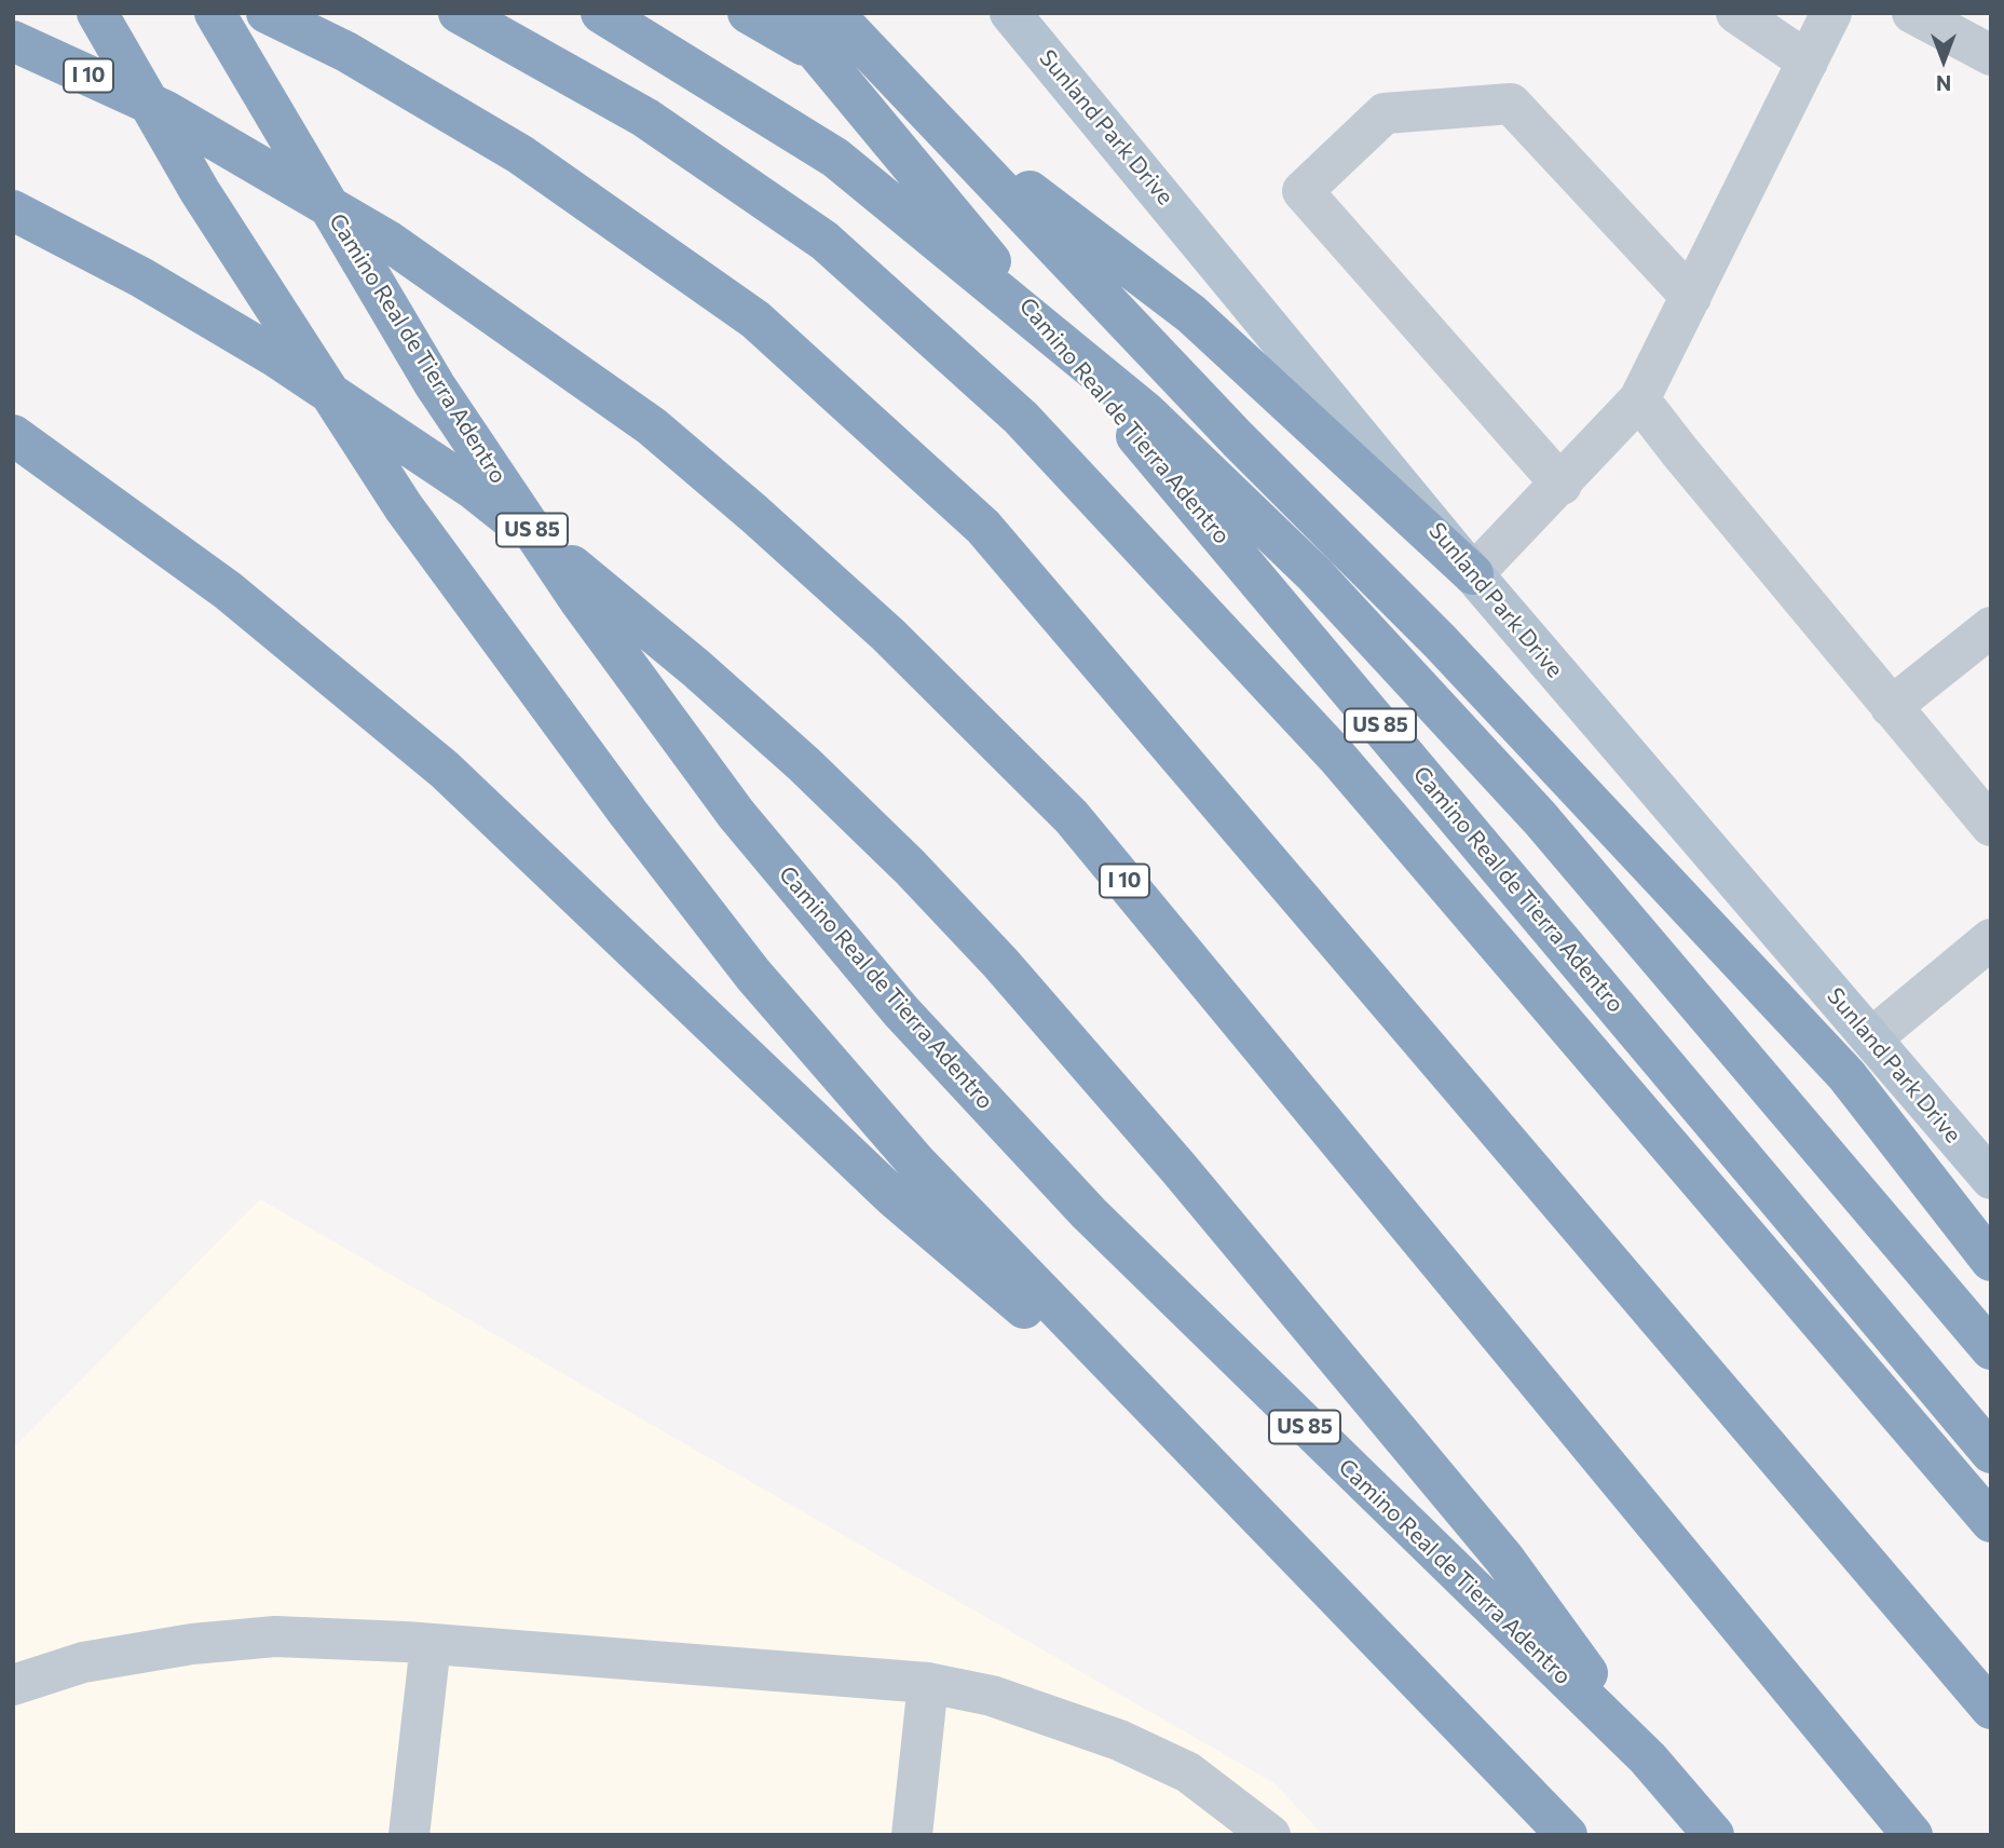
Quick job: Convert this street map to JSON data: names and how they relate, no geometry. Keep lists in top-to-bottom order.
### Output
{
  "streets": {
    "highway": ["I 10", "Camino Real de Tierra Adentro", "US 85"],
    "main road": ["Sunland Park Drive"]
  },
  "north": "bottom"
}
